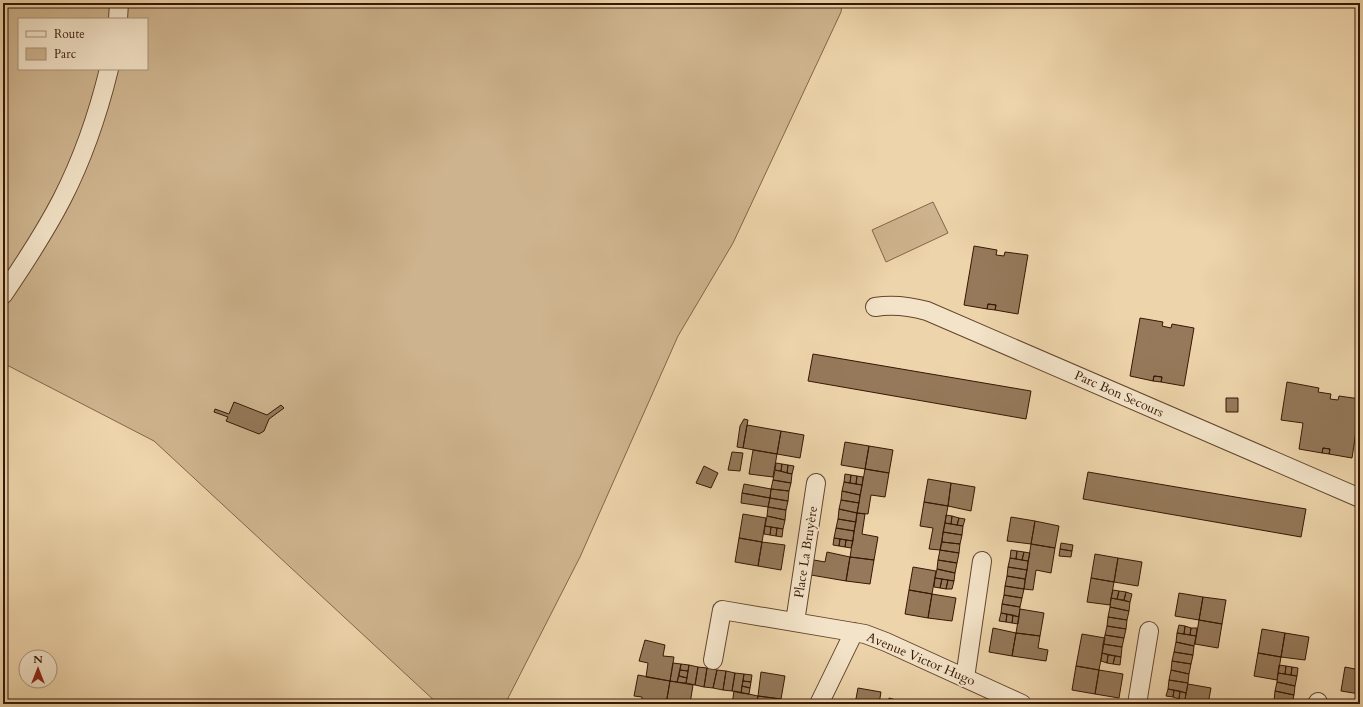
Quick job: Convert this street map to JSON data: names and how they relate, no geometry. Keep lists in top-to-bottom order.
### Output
{
  "streets": {
    "street": ["Parc Bon Secours", "Place La Bruyère", "Avenue Victor Hugo"]
  },
  "crossings": [
    ["Place La Bruyère", "Avenue Victor Hugo"]
  ],
  "legend": ["Route", "Parc"],
  "north": "top"
}
